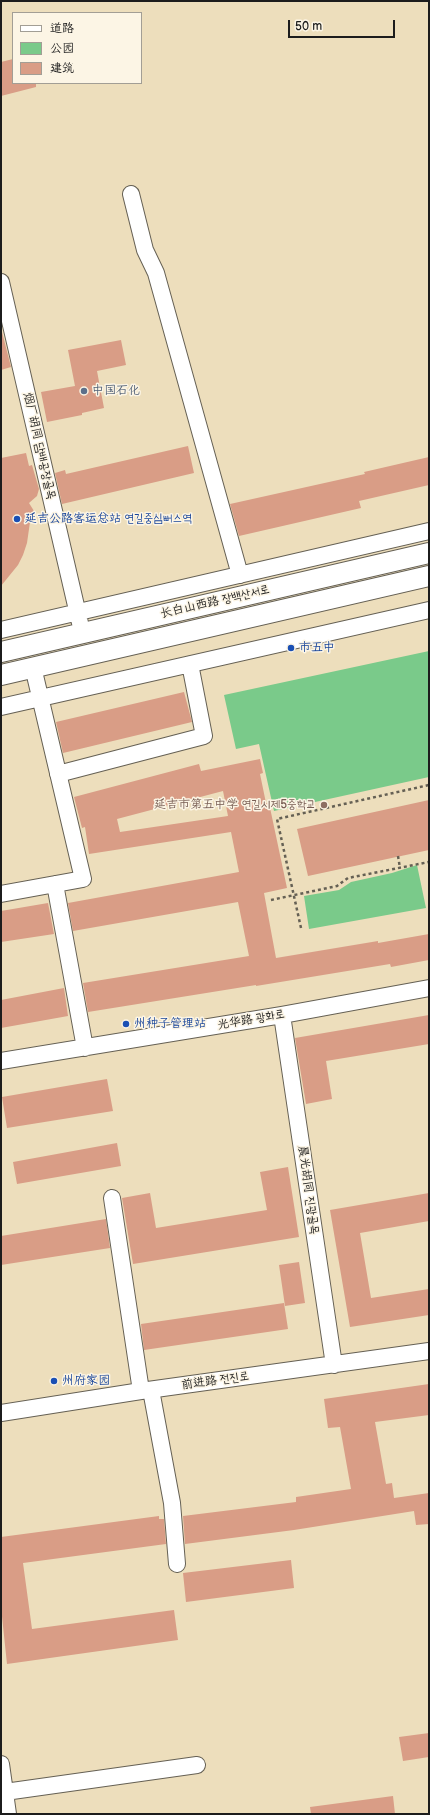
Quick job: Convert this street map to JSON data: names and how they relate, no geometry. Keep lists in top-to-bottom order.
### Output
{
  "streets": {
    "main road": ["长白山西路 장백산서로"],
    "street": [
      "烟厂胡同 담배공장골목",
      "光华路 광화로",
      "晨光胡同 진광골목",
      "前进路 전진로"
    ]
  },
  "crossings": [
    ["烟厂胡同 담배공장골목", "长白山西路 장백산서로"],
    ["光华路 광화로", "晨光胡同 진광골목"],
    ["晨光胡同 진광골목", "前进路 전진로"]
  ],
  "places": [
    "中国石化",
    "延吉公路客运总站 연길중심뻐스역",
    "市五中",
    "延吉市第五中学 연길시제5중학교",
    "州种子管理站",
    "州府家园"
  ],
  "legend": ["道路", "公园", "建筑"],
  "scale_bar": "50 m"
}
